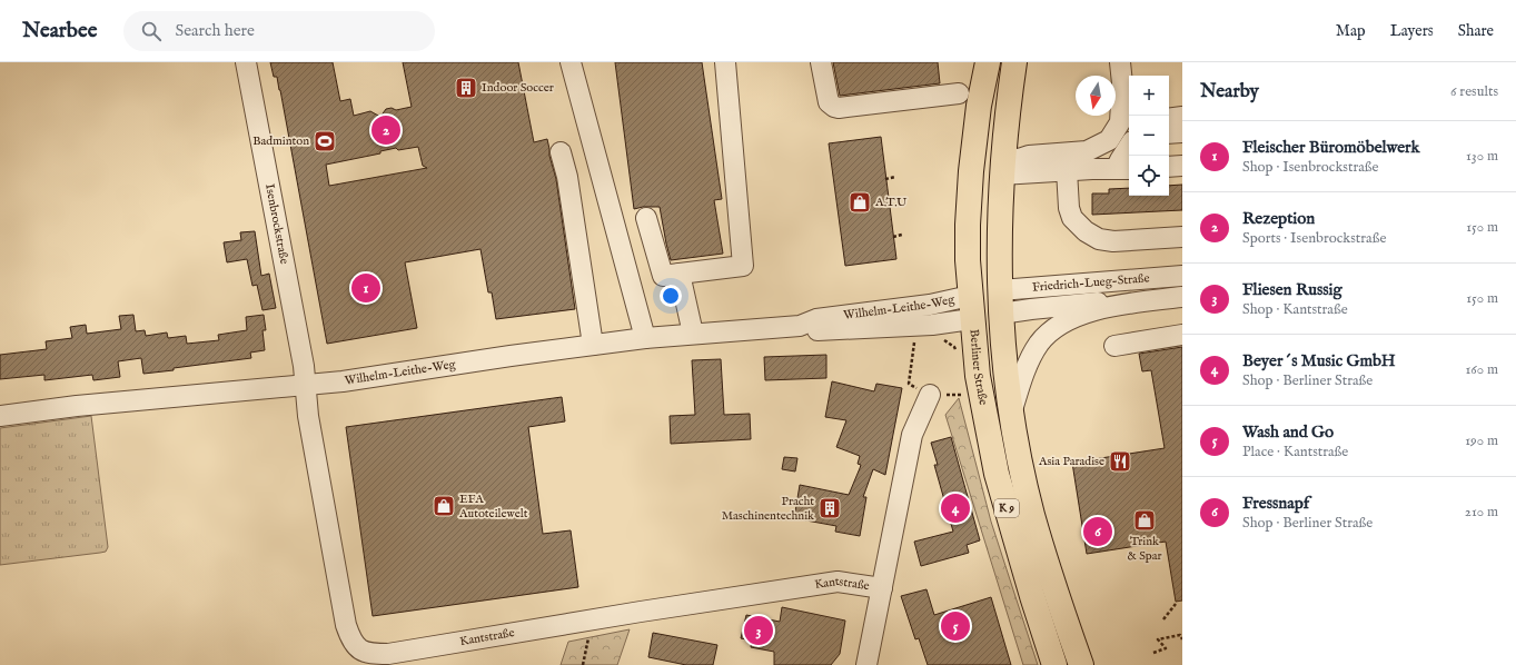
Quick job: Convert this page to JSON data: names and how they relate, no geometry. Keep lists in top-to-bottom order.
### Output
{
  "streets": {
    "main road": ["Wilhelm-Leithe-Weg", "Berliner Straße", "K 9"],
    "street": ["Isenbrockstraße", "Friedrich-Lueg-Straße", "Kantstraße"]
  },
  "crossings": [
    ["Isenbrockstraße", "Wilhelm-Leithe-Weg"],
    ["Isenbrockstraße", "Kantstraße"],
    ["Friedrich-Lueg-Straße", "Wilhelm-Leithe-Weg"],
    ["Friedrich-Lueg-Straße", "K 9"],
    ["Wilhelm-Leithe-Weg", "Berliner Straße"],
    ["Wilhelm-Leithe-Weg", "K 9"],
    ["Wilhelm-Leithe-Weg", "Kantstraße"]
  ],
  "places": {
    "building": ["Indoor Soccer", "Pracht Maschinentechnik"],
    "sports": ["Badminton"],
    "shop": ["A.T.U", "EFA Autoteilewelt", "Trink & Spar"],
    "restaurant": ["Asia Paradise"]
  },
  "north": "bottom",
  "page": {
    "header": "Nearbee",
    "search": "Search here",
    "nav": ["Map", "Layers", "Share"],
    "heading": ["Nearby", "6 results"],
    "map_buttons": ["+", "−"],
    "pins": [
      "2",
      "1",
      "4",
      "6",
      "5",
      "3"
    ],
    "list": [
      {
        "mark": "1",
        "name": "Fleischer Büromöbelwerk",
        "note": "Shop · Isenbrockstraße",
        "value": "130 m"
      },
      {
        "mark": "2",
        "name": "Rezeption",
        "note": "Sports · Isenbrockstraße",
        "value": "150 m"
      },
      {
        "mark": "3",
        "name": "Fliesen Russig",
        "note": "Shop · Kantstraße",
        "value": "150 m"
      },
      {
        "mark": "4",
        "name": "Beyer´s Music GmbH",
        "note": "Shop · Berliner Straße",
        "value": "160 m"
      },
      {
        "mark": "5",
        "name": "Wash and Go",
        "note": "Place · Kantstraße",
        "value": "190 m"
      },
      {
        "mark": "6",
        "name": "Fressnapf",
        "note": "Shop · Berliner Straße",
        "value": "210 m"
      }
    ]
  }
}
